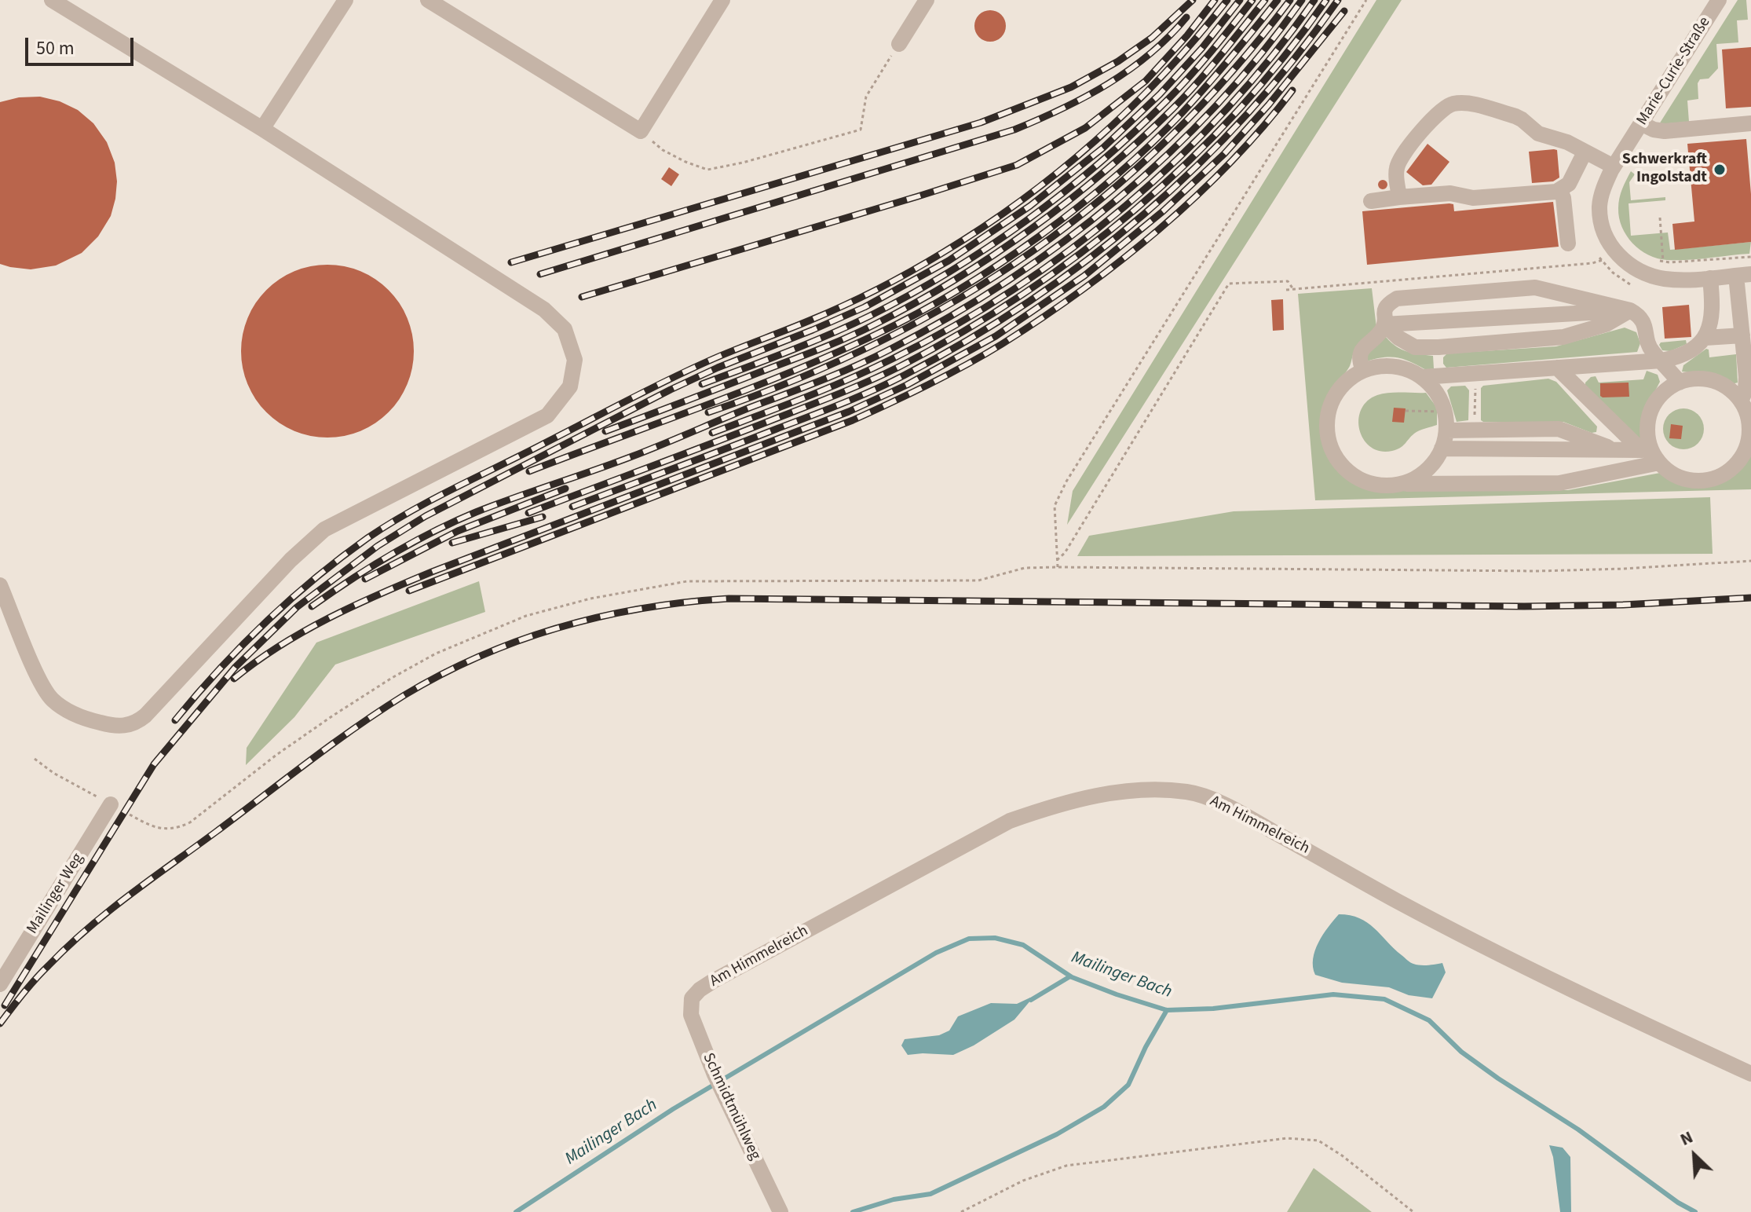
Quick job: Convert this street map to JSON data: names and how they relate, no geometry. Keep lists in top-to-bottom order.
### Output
{
  "streets": {
    "street": [
      "Marie-Curie-Straße",
      "Am Himmelreich",
      "Mailinger Weg",
      "Schmidtmühlweg"
    ]
  },
  "crossings": [
    ["Am Himmelreich", "Schmidtmühlweg"]
  ],
  "water": ["Mailinger Bach"],
  "places": ["Schwerkraft Ingolstadt"],
  "scale_bar": "50 m",
  "north": "top left"
}
